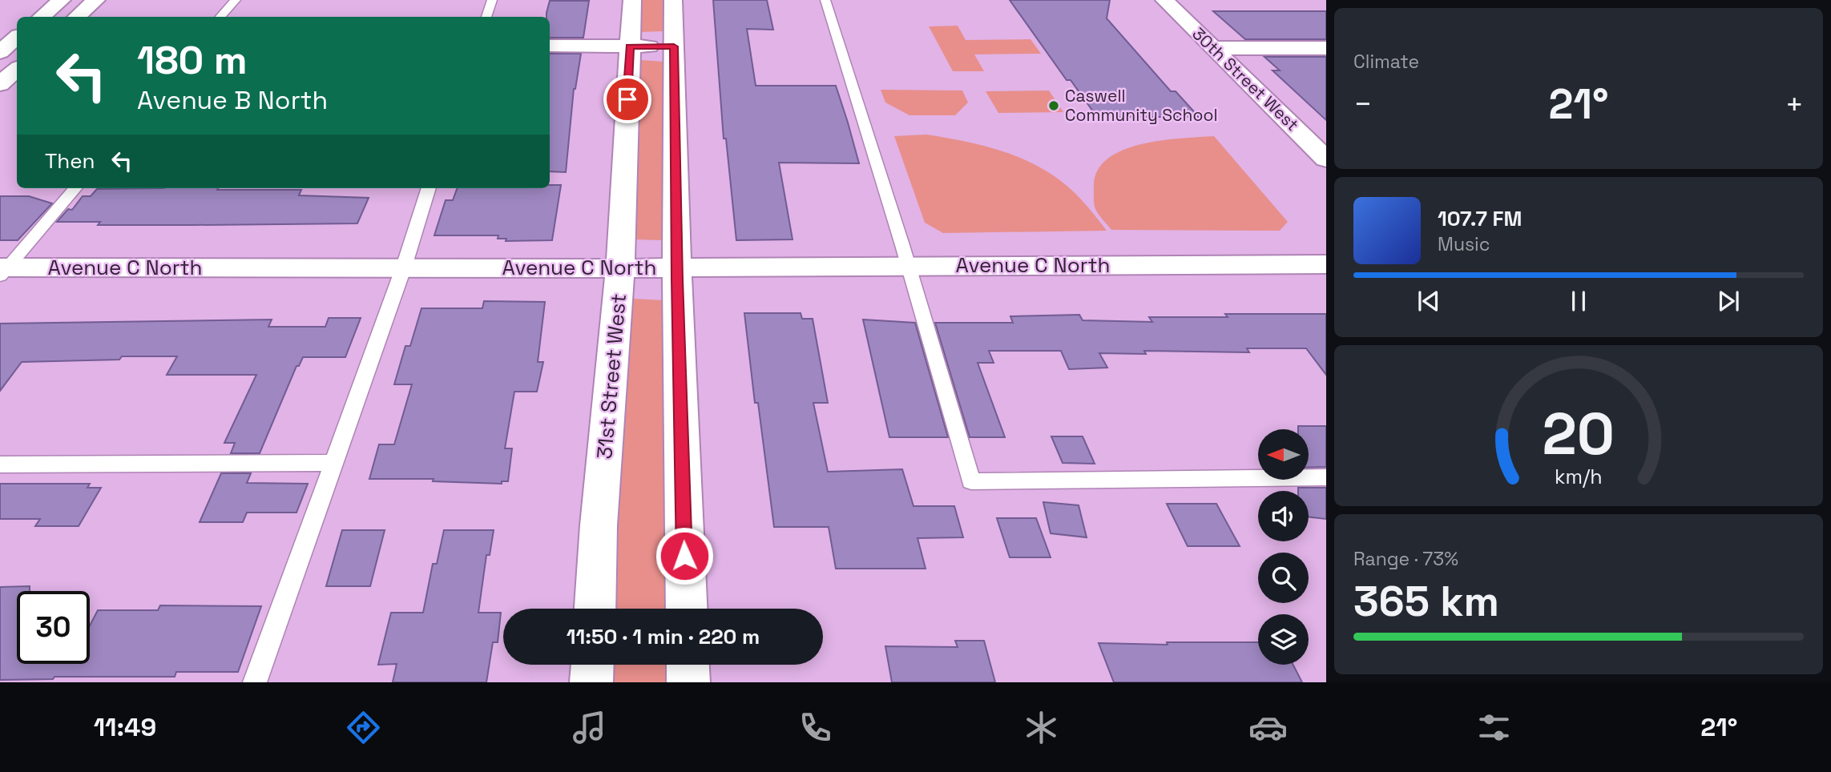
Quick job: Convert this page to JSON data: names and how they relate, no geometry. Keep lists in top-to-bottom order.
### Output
{
  "streets": {
    "street": ["30th Street West", "Avenue C North", "31st Street West"]
  },
  "crossings": [
    ["Avenue C North", "31st Street West"]
  ],
  "places": ["Caswell Community School"],
  "north": "left",
  "page": {
    "tile": [
      "Climate",
      ["Range · 73%", "365 km"]
    ],
    "turn": ["180 m", "Avenue B North"],
    "heat": ["−", "21°", "+"],
    "then": "Then",
    "song": ["107.7 FM", "Music"],
    "limit": "30",
    "trip": "11:50 · 1 min · 220 m",
    "tabs": ["11:49", "21°"],
    "gauge": ["20", "km/h"]
  }
}
